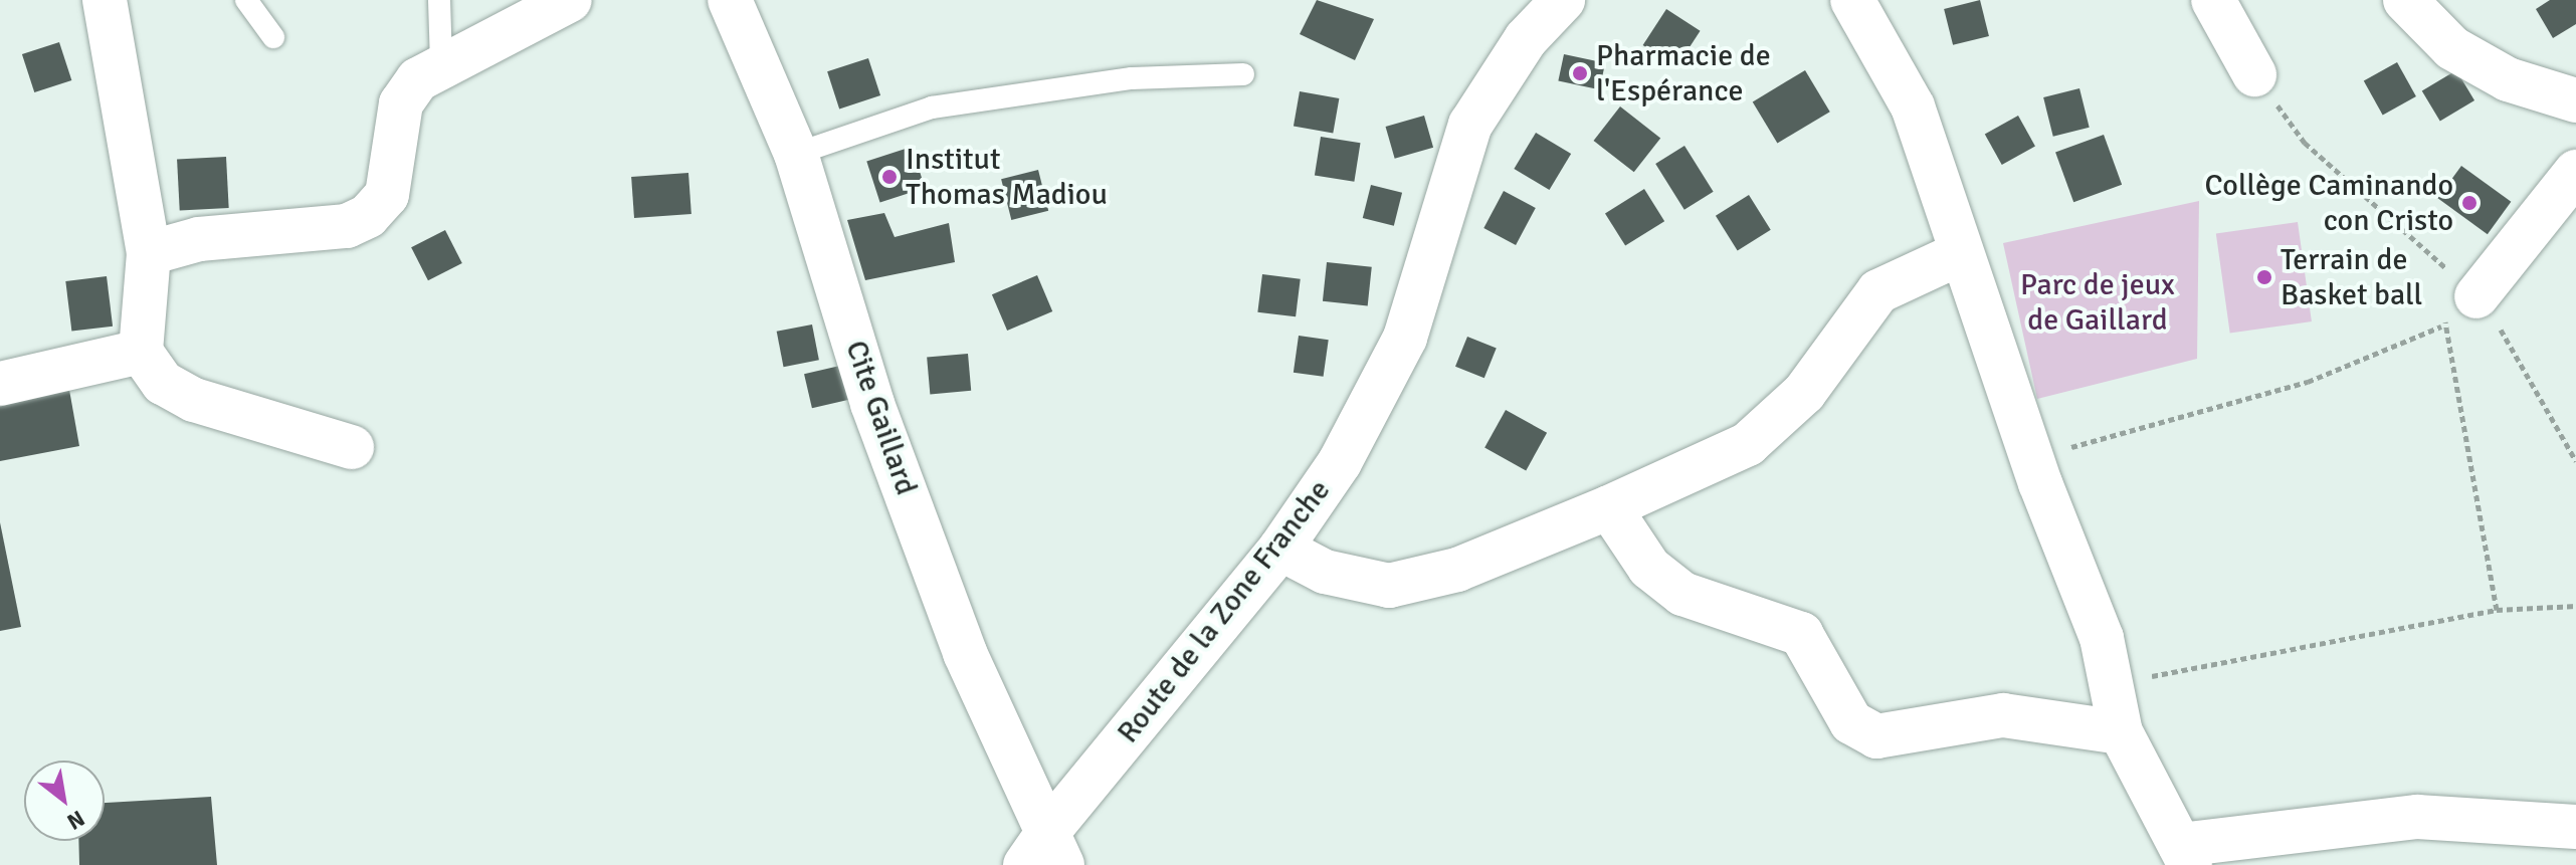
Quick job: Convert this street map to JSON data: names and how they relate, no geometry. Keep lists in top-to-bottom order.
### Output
{
  "streets": {
    "street": ["Cite Gaillard", "Route de la Zone Franche"]
  },
  "crossings": [
    ["Cite Gaillard", "Route de la Zone Franche"]
  ],
  "parks": ["Parc de jeux de Gaillard"],
  "places": [
    "Pharmacie de l'Espérance",
    "Institut Thomas Madiou",
    "Collège Caminando con Cristo",
    "Terrain de Basket ball"
  ],
  "north": "bottom right"
}
